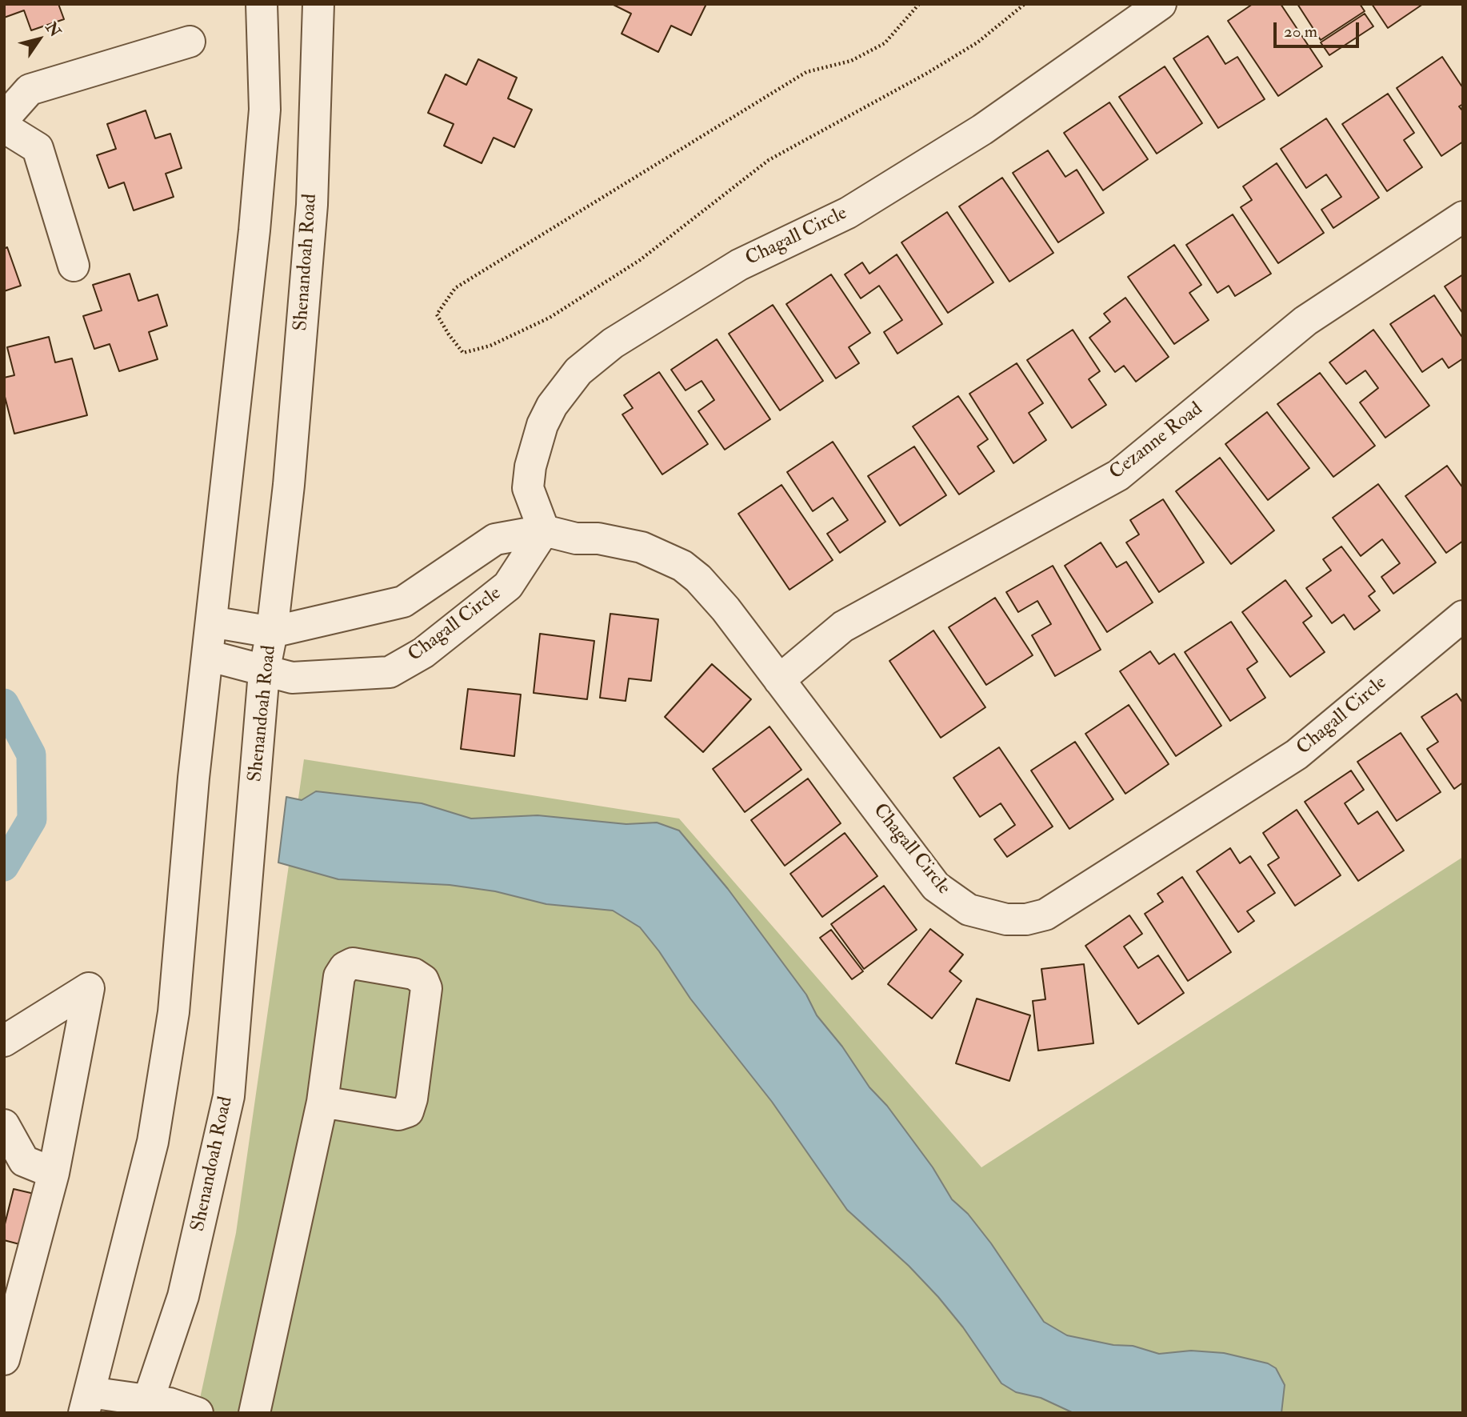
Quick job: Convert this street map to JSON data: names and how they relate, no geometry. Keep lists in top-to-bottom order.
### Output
{
  "streets": {
    "street": ["Chagall Circle", "Shenandoah Road", "Cezanne Road"]
  },
  "crossings": [
    ["Chagall Circle", "Shenandoah Road"],
    ["Chagall Circle", "Cezanne Road"]
  ],
  "scale_bar": "20 m",
  "north": "top right"
}
